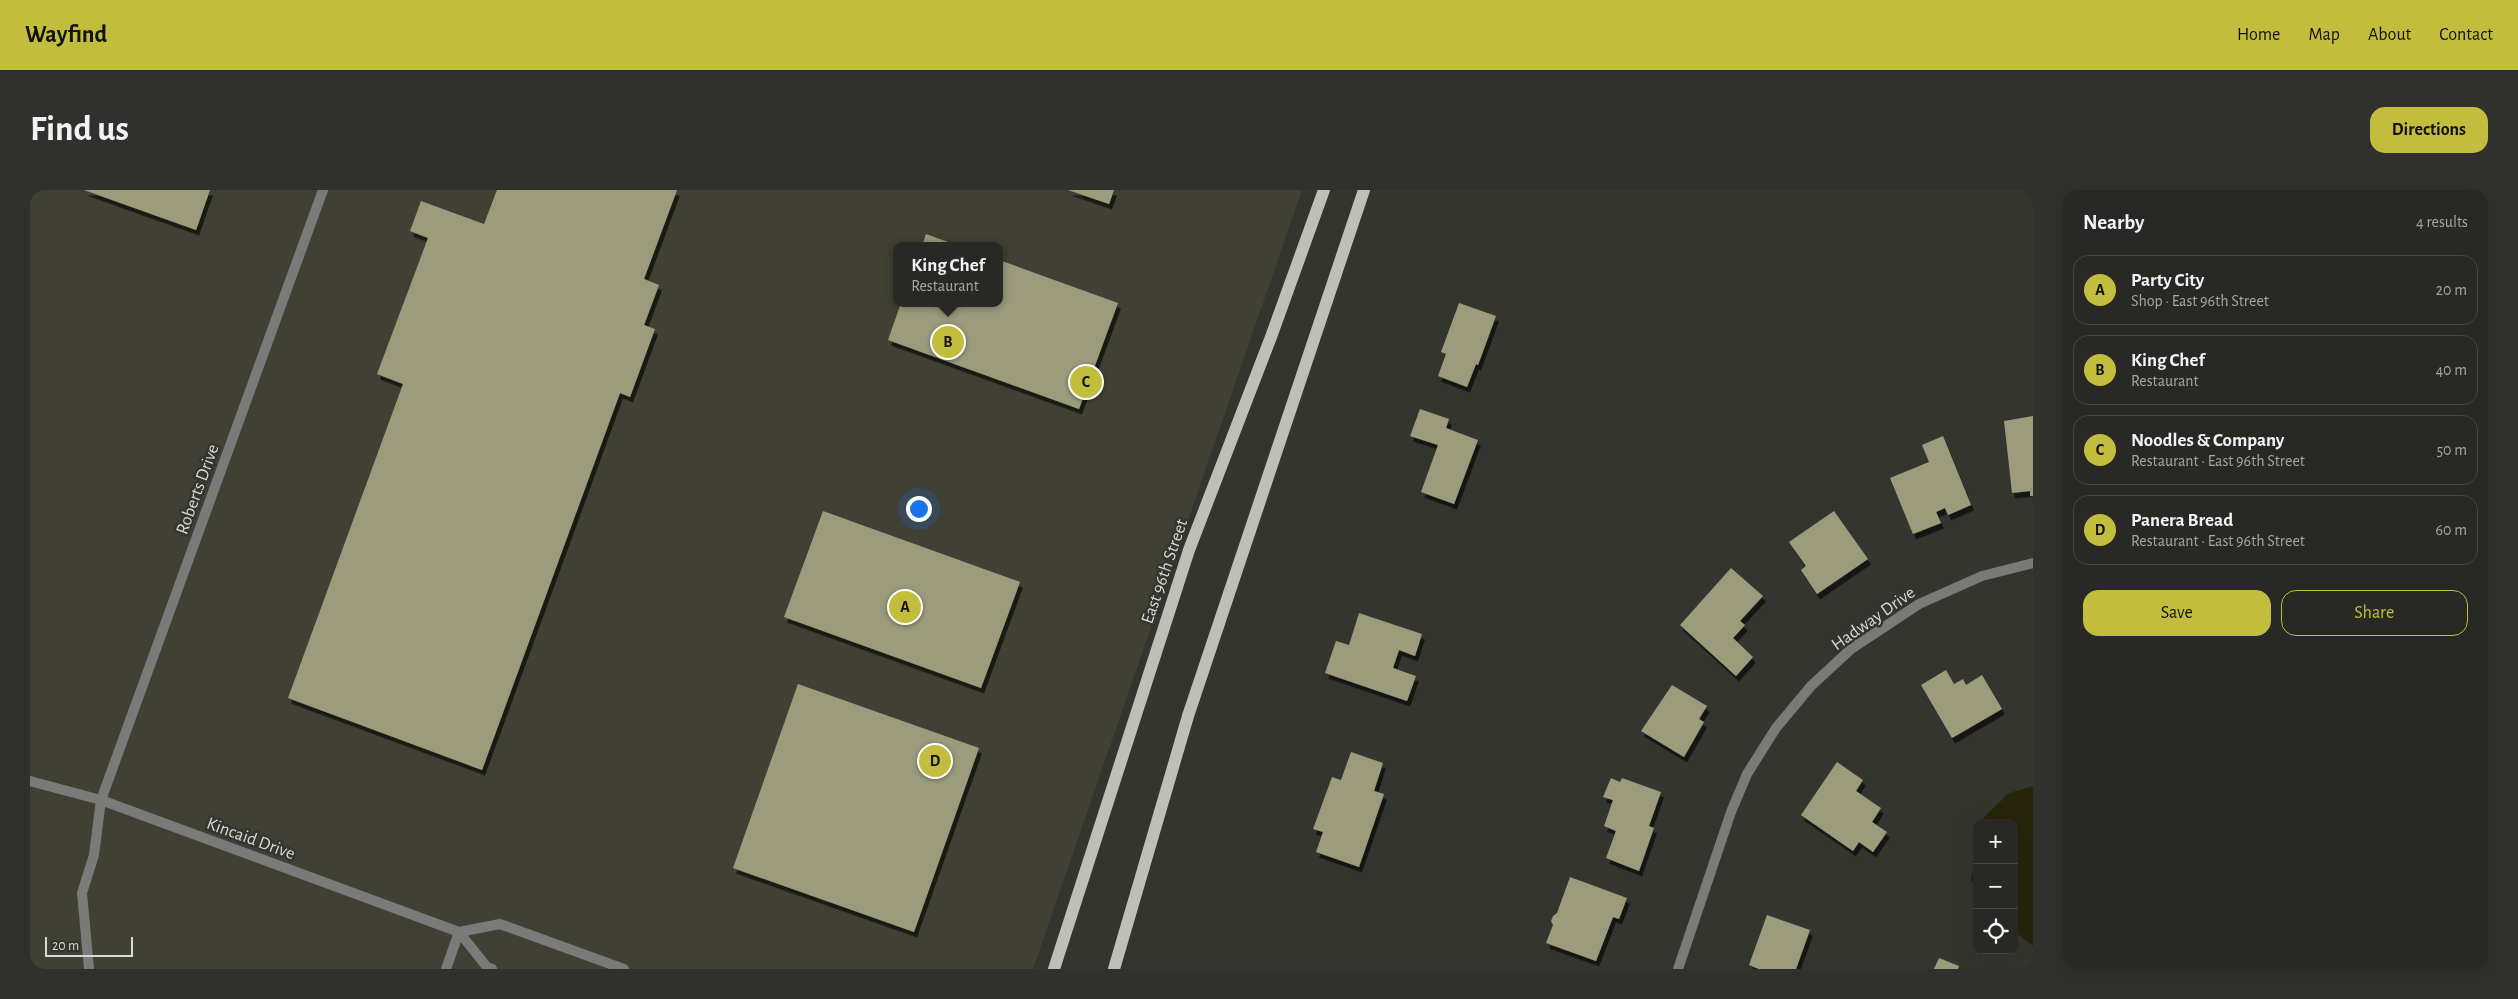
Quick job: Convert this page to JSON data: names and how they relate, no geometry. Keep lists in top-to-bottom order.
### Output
{
  "streets": {
    "main road": ["East 96th Street"],
    "street": ["Roberts Drive", "Hadway Drive", "Kincaid Drive"]
  },
  "crossings": [
    ["Roberts Drive", "Kincaid Drive"]
  ],
  "scale_bar": "20 m",
  "page": {
    "header": "Wayfind",
    "nav": [
      "Home",
      "Map",
      "About",
      "Contact"
    ],
    "buttons": [
      "Directions",
      ["Save", "Share"]
    ],
    "title": "Find us",
    "heading": ["Nearby", "4 results"],
    "popup": ["King Chef", "Restaurant"],
    "list": [
      {
        "mark": "A",
        "name": "Party City",
        "note": "Shop · East 96th Street",
        "value": "20 m"
      },
      {
        "mark": "B",
        "name": "King Chef",
        "note": "Restaurant",
        "value": "40 m"
      },
      {
        "mark": "C",
        "name": "Noodles & Company",
        "note": "Restaurant · East 96th Street",
        "value": "50 m"
      },
      {
        "mark": "D",
        "name": "Panera Bread",
        "note": "Restaurant · East 96th Street",
        "value": "60 m"
      }
    ],
    "pins": [
      "B",
      "C",
      "A",
      "D"
    ],
    "map_buttons": ["+", "−"],
    "scale": "20 m"
  }
}
